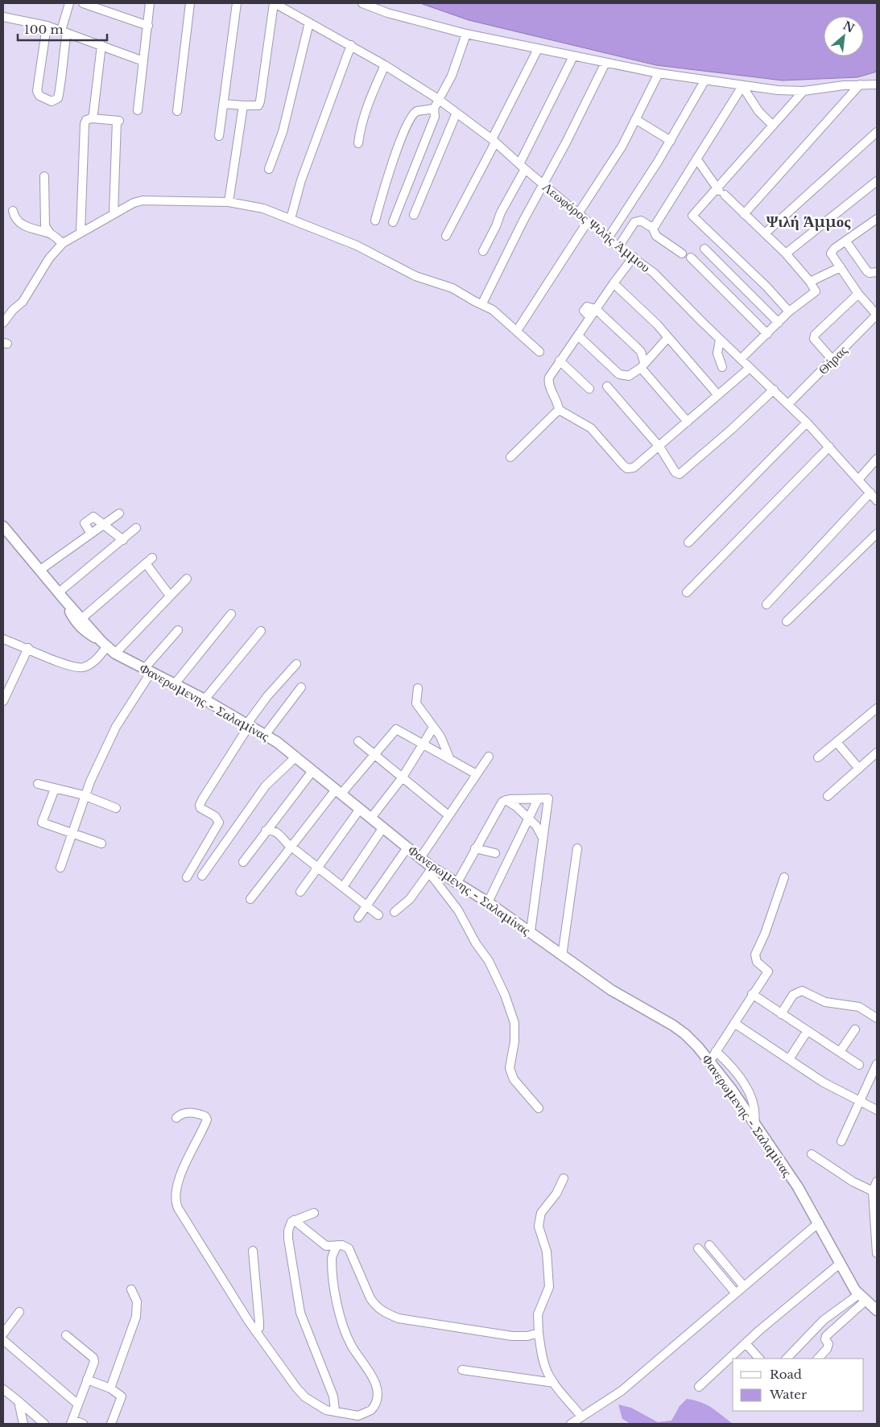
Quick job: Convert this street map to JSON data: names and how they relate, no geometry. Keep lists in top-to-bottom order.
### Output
{
  "streets": {
    "main road": ["Φανερωμενης - Σαλαμίνας"],
    "street": ["Λεωφόρος Ψιλής Άμμου", "Θήρας"]
  },
  "crossings": [
    ["Λεωφόρος Ψιλής Άμμου", "Θήρας"]
  ],
  "districts": ["Ψιλή Άμμος"],
  "legend": ["Road", "Water"],
  "scale_bar": "100 m",
  "north": "top right"
}
